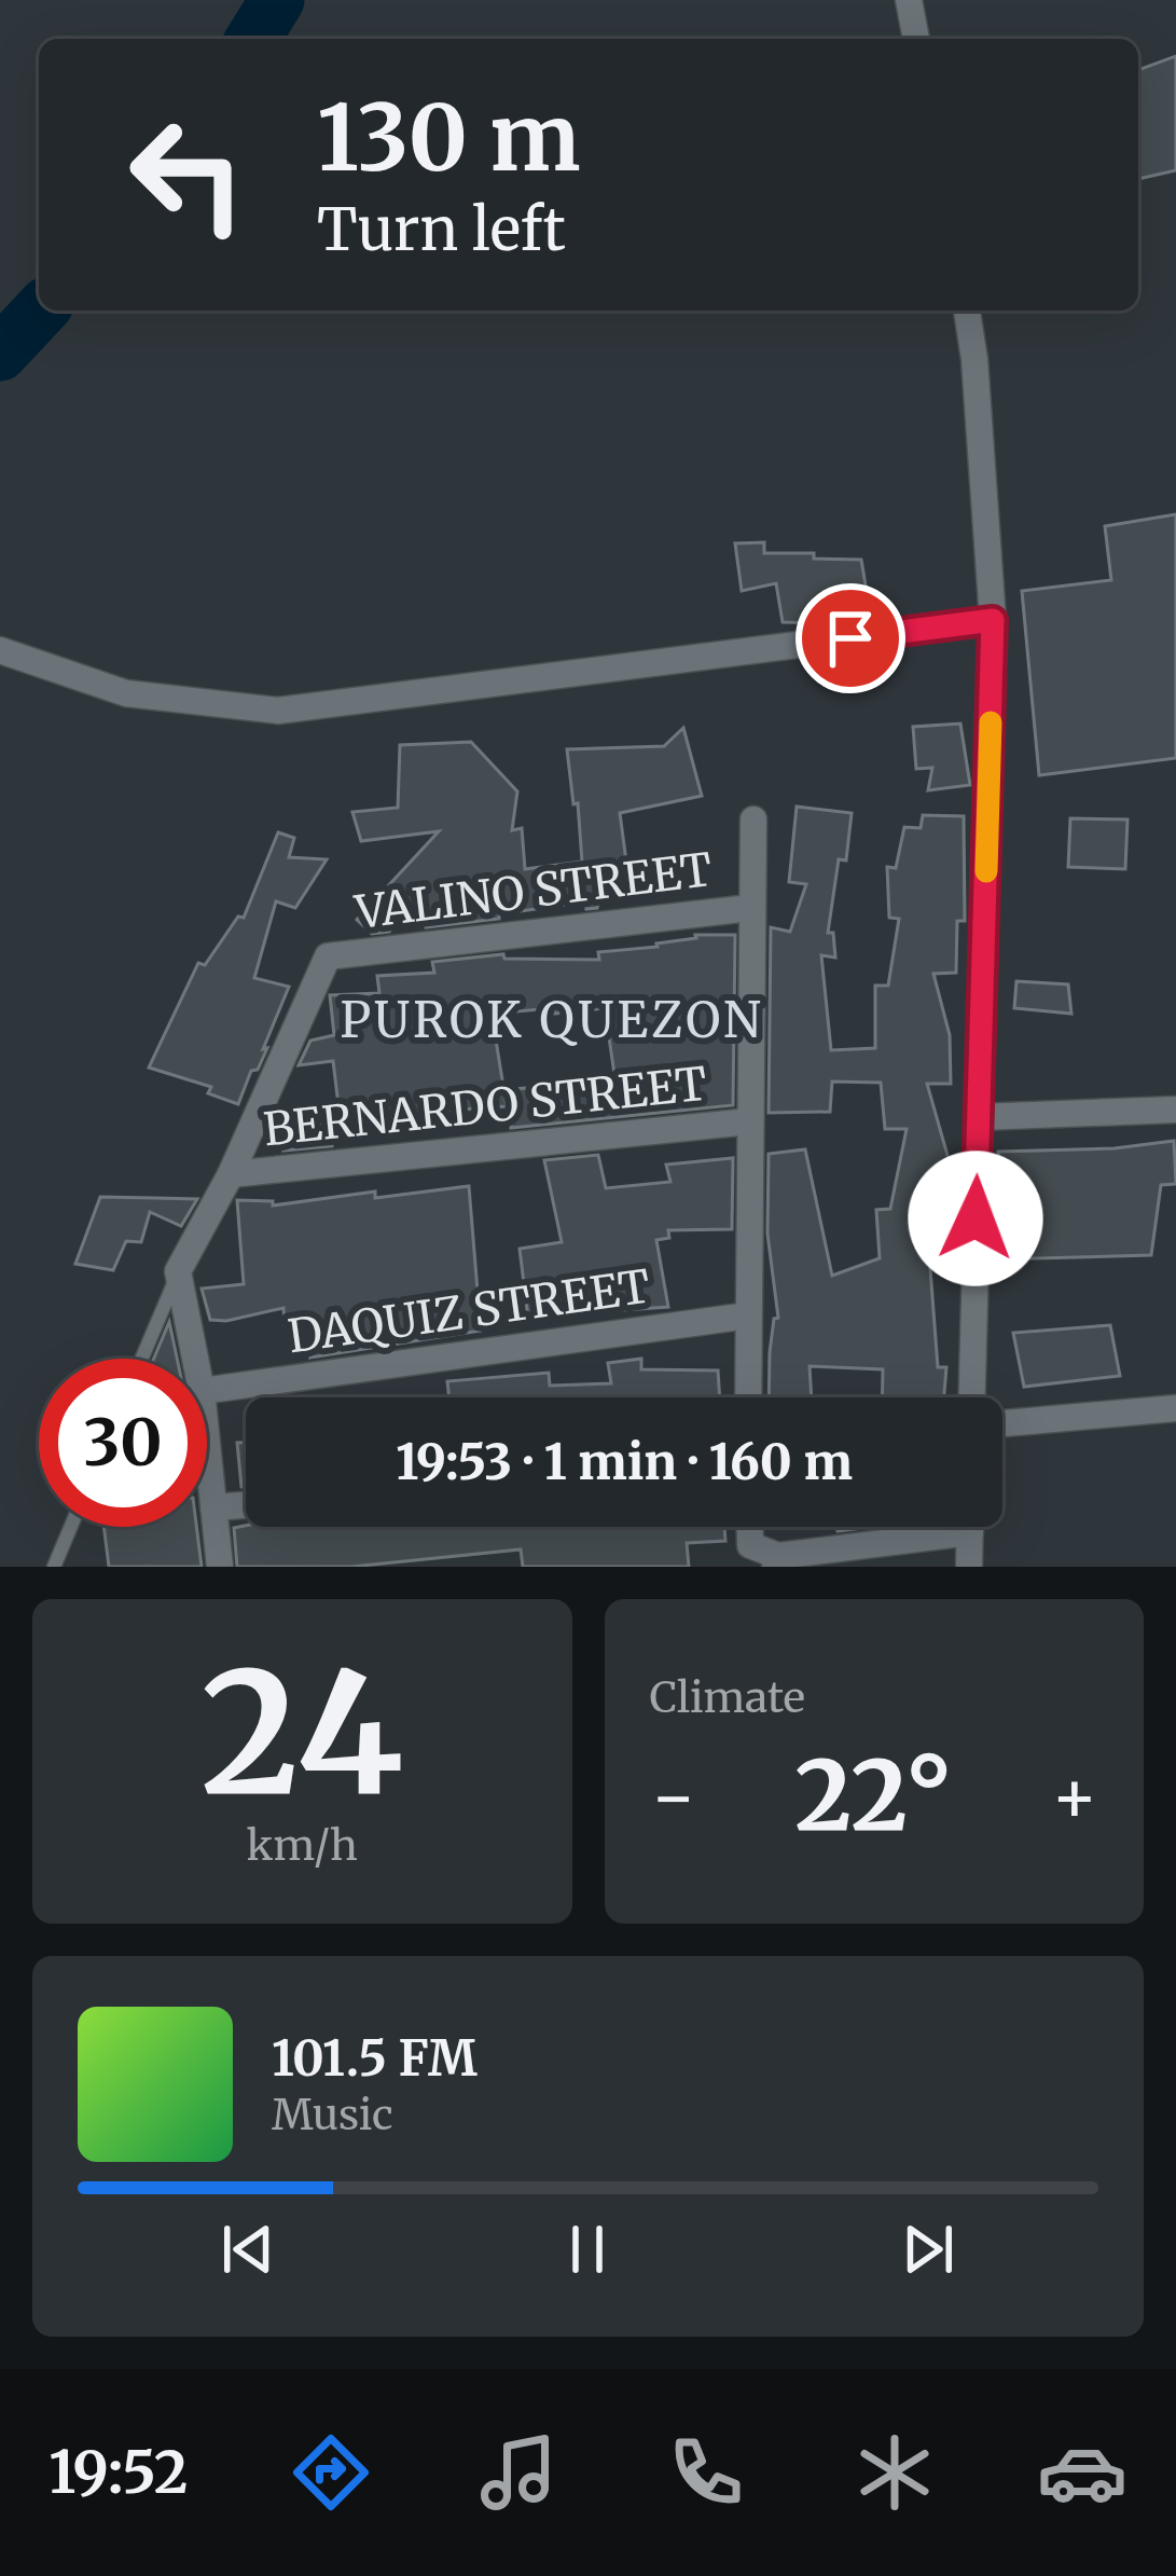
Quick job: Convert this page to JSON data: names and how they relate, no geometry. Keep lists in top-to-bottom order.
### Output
{
  "streets": {
    "street": ["VALINO STREET", "BERNARDO STREET", "DAQUIZ STREET"]
  },
  "crossings": [
    ["VALINO STREET", "BERNARDO STREET"]
  ],
  "districts": ["PUROK QUEZON"],
  "page": {
    "turn": ["130 m", "Turn left"],
    "limit": "30",
    "trip": "19:53 · 1 min · 160 m",
    "tile": [
      ["24", "km/h"],
      "Climate"
    ],
    "heat": ["−", "22°", "+"],
    "song": ["101.5 FM", "Music"],
    "tabs": "19:52"
  }
}
